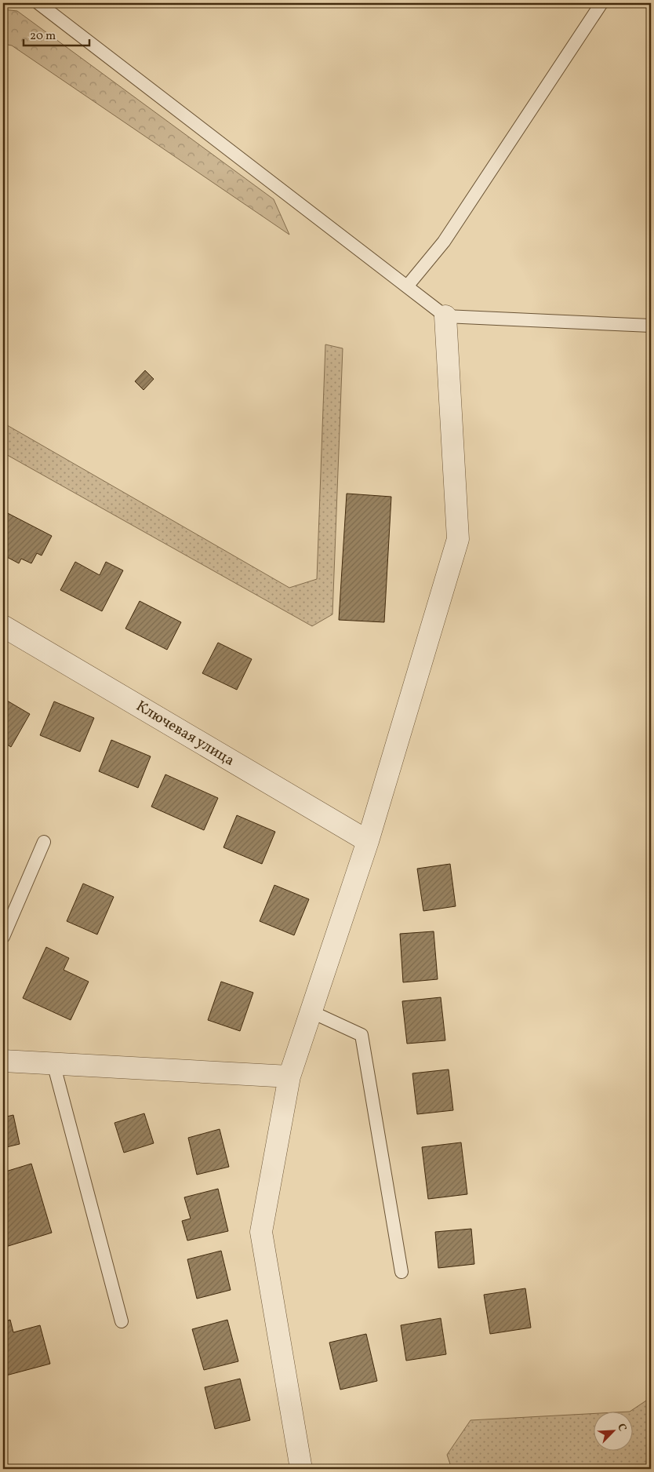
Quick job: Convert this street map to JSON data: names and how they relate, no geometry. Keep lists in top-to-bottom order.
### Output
{
  "streets": {
    "street": ["Ключевая улица"]
  },
  "scale_bar": "20 m",
  "north": "top right"
}
